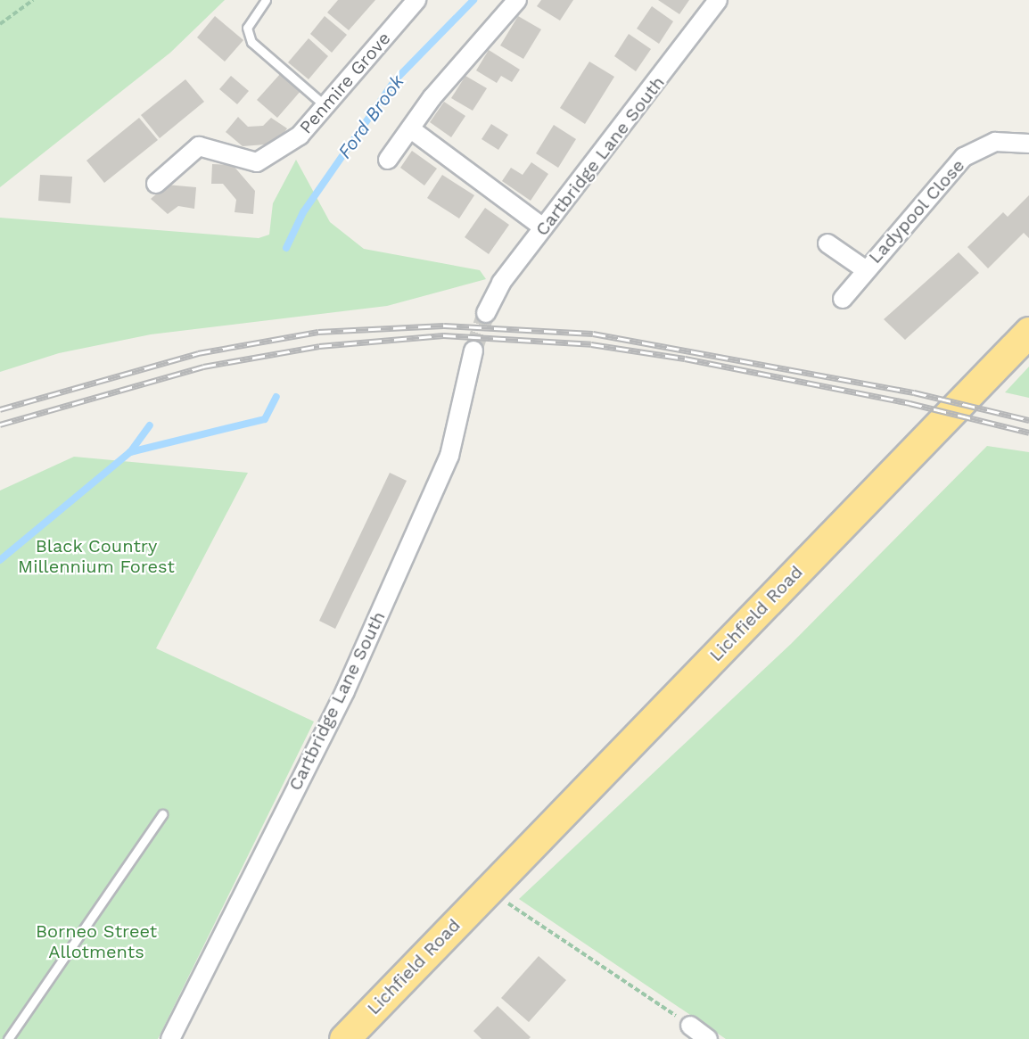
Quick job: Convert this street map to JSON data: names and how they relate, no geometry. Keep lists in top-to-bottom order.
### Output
{
  "streets": {
    "highway": ["Lichfield Road"],
    "street": ["Penmire Grove", "Cartbridge Lane South", "Ladypool Close"]
  },
  "water": ["Ford Brook"],
  "parks": ["Black Country Millennium Forest", "Borneo Street Allotments"]
}
